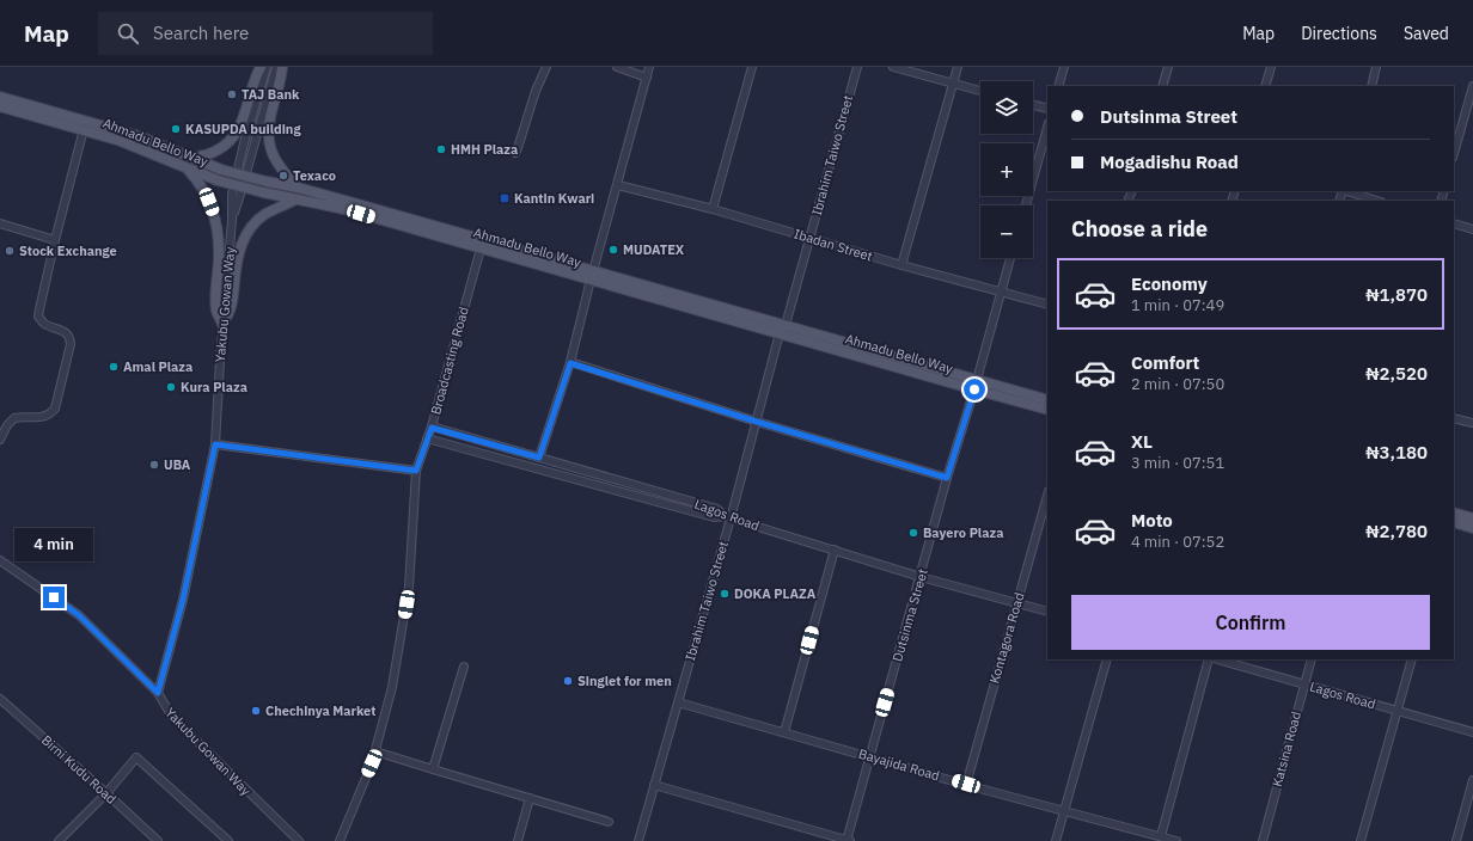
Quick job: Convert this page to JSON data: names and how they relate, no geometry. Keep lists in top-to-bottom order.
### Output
{
  "streets": {
    "main road": ["Ahmadu Bello Way"],
    "street": [
      "Ibrahim Taiwo Street",
      "Ibadan Street",
      "Yakubu Gowan Way",
      "Broadcasting Road",
      "Lagos Road",
      "Dutsinma Street",
      "Kontagora Road",
      "Katsina Road",
      "Bayajida Road",
      "Birni Kudu Road"
    ]
  },
  "crossings": [
    ["Ahmadu Bello Way", "Ibrahim Taiwo Street"],
    ["Ahmadu Bello Way", "Broadcasting Road"],
    ["Ahmadu Bello Way", "Dutsinma Street"],
    ["Ibrahim Taiwo Street", "Ibadan Street"],
    ["Ibrahim Taiwo Street", "Lagos Road"],
    ["Ibrahim Taiwo Street", "Bayajida Road"],
    ["Ibadan Street", "Dutsinma Street"],
    ["Broadcasting Road", "Lagos Road"],
    ["Lagos Road", "Dutsinma Street"],
    ["Lagos Road", "Kontagora Road"],
    ["Lagos Road", "Katsina Road"],
    ["Dutsinma Street", "Bayajida Road"],
    ["Kontagora Road", "Bayajida Road"]
  ],
  "places": {
    "other": [
      "TAJ Bank",
      "KASUPDA building",
      "HMH Plaza",
      "Texaco",
      "MUDATEX",
      "Stock Exchange",
      "Amal Plaza",
      "Kura Plaza",
      "UBA",
      "Bayero Plaza",
      "DOKA PLAZA",
      "Singlet for men",
      "Chechinya Market"
    ],
    "transit": ["Kantin Kwari"]
  },
  "page": {
    "header": "Map",
    "search": "Search here",
    "nav": ["Map", "Directions", "Saved"],
    "map_buttons": ["+", "−"],
    "banner": ["Dutsinma Street", "Mogadishu Road"],
    "heading": "Choose a ride",
    "list": [
      {
        "name": "Economy",
        "note": "1 min · 07:49",
        "value": "₦1,870"
      },
      {
        "name": "Comfort",
        "note": "2 min · 07:50",
        "value": "₦2,520"
      },
      {
        "name": "XL",
        "note": "3 min · 07:51",
        "value": "₦3,180"
      },
      {
        "name": "Moto",
        "note": "4 min · 07:52",
        "value": "₦2,780"
      }
    ],
    "bubble": "4 min",
    "buttons": "Confirm"
  }
}
